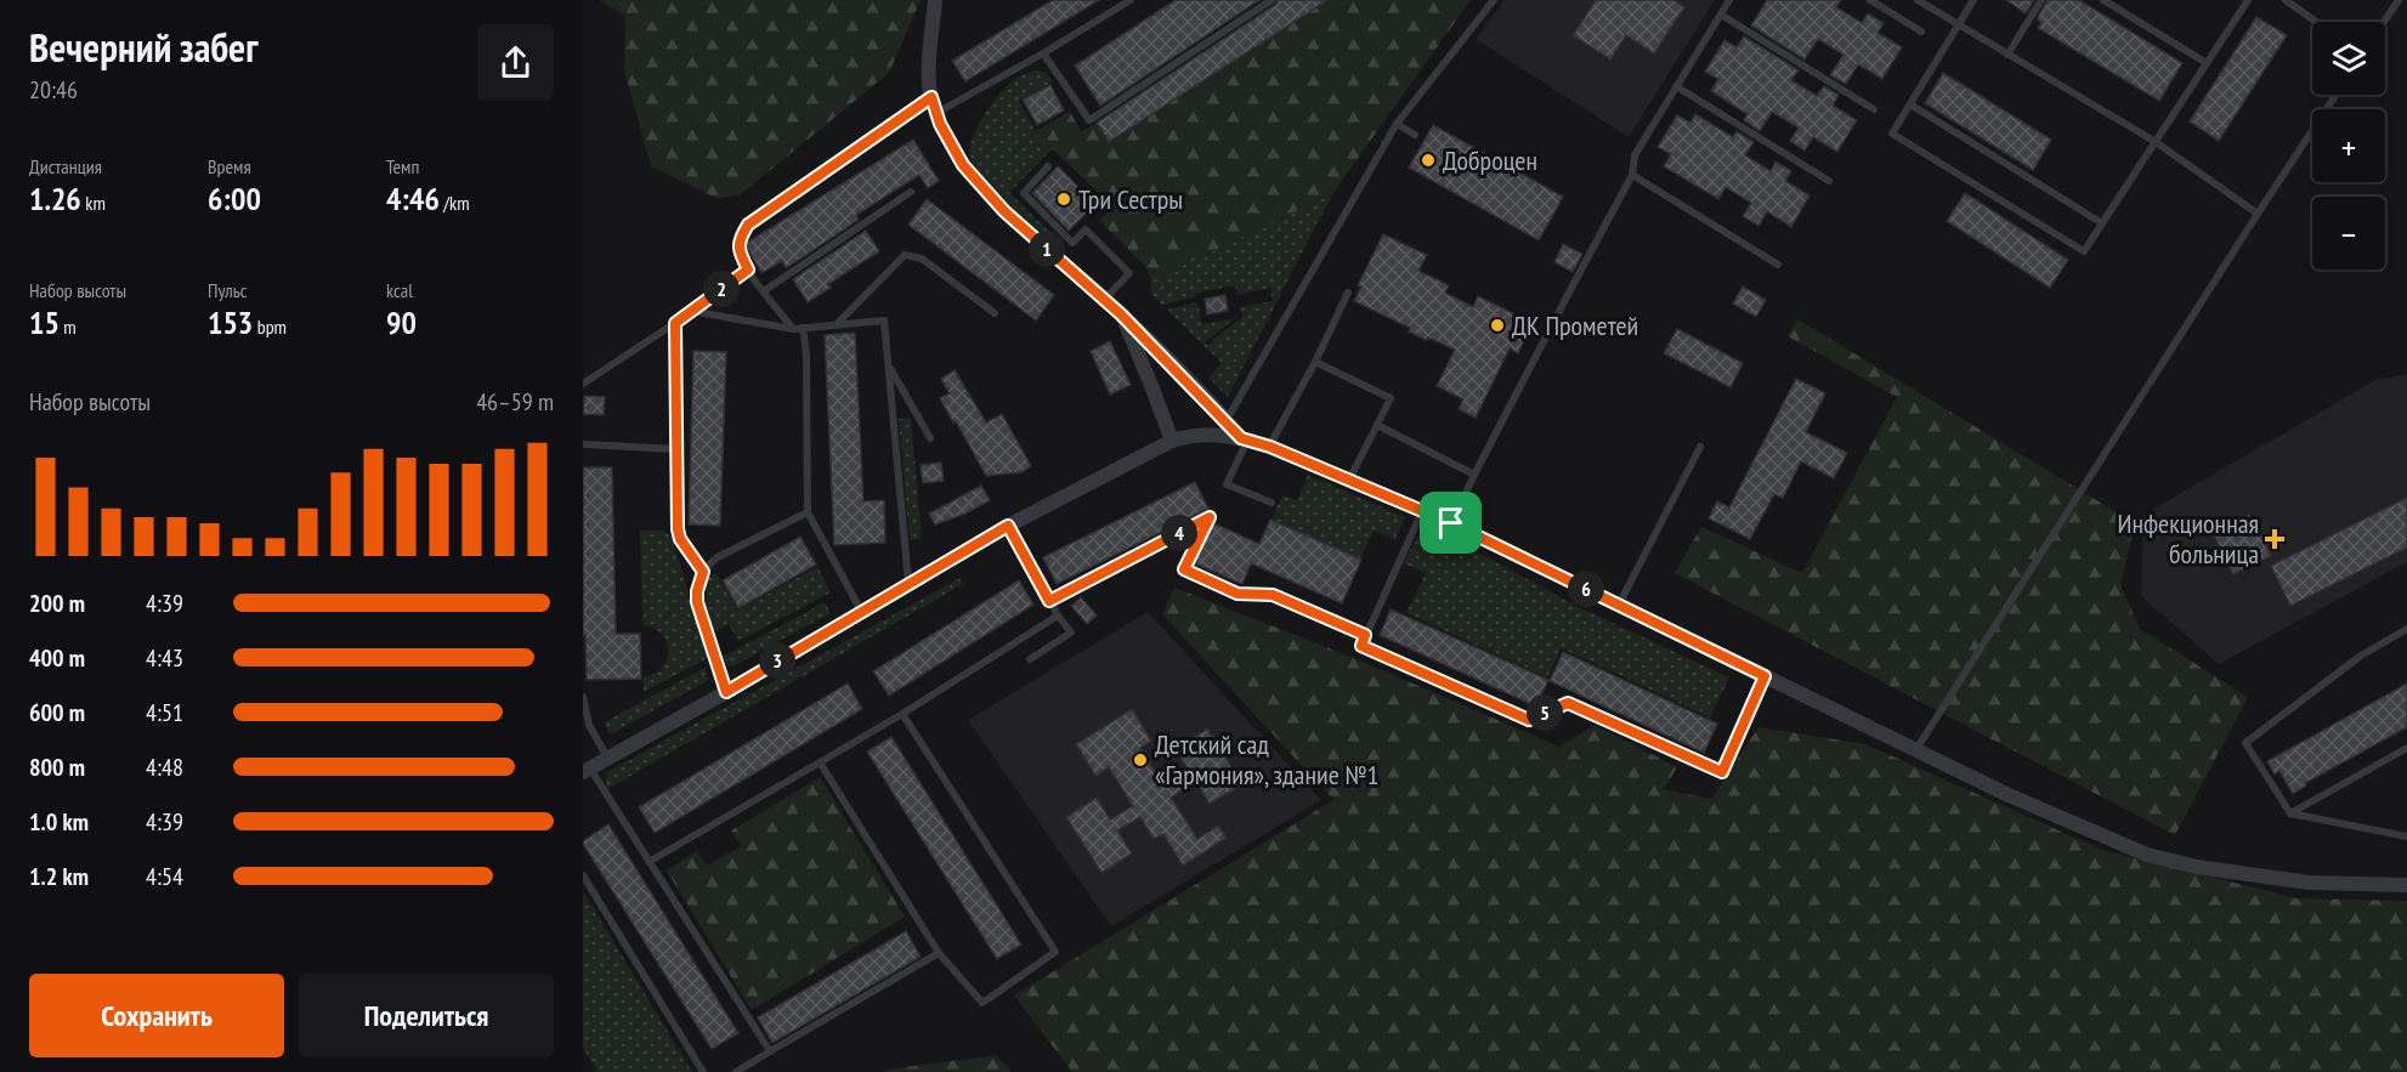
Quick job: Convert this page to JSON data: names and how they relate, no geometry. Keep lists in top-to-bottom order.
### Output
{
  "places": {
    "other": [
      "Доброцен",
      "Три Сестры",
      "ДК Прометей",
      "Детский сад «Гармония», здание №1"
    ],
    "health": ["Инфекционная больница"]
  },
  "page": {
    "heading": ["Вечерний забег", "20:46"],
    "map_buttons": ["+", "−"],
    "stats": [
      ["Дистанция", "1.26 km"],
      ["Время", "6:00"],
      ["Темп", "4:46 /km"],
      ["Набор высоты", "15 m"],
      ["Пульс", "153 bpm"],
      ["kcal", "90"]
    ],
    "pins": [
      "1",
      "2",
      "4",
      "6",
      "3",
      "5"
    ],
    "chart": ["Набор высоты", "46–59 m"],
    "list": [
      {
        "name": "200 m",
        "note": "4:39"
      },
      {
        "name": "400 m",
        "note": "4:43"
      },
      {
        "name": "600 m",
        "note": "4:51"
      },
      {
        "name": "800 m",
        "note": "4:48"
      },
      {
        "name": "1.0 km",
        "note": "4:39"
      },
      {
        "name": "1.2 km",
        "note": "4:54"
      }
    ],
    "buttons": ["Сохранить", "Поделиться"]
  }
}
